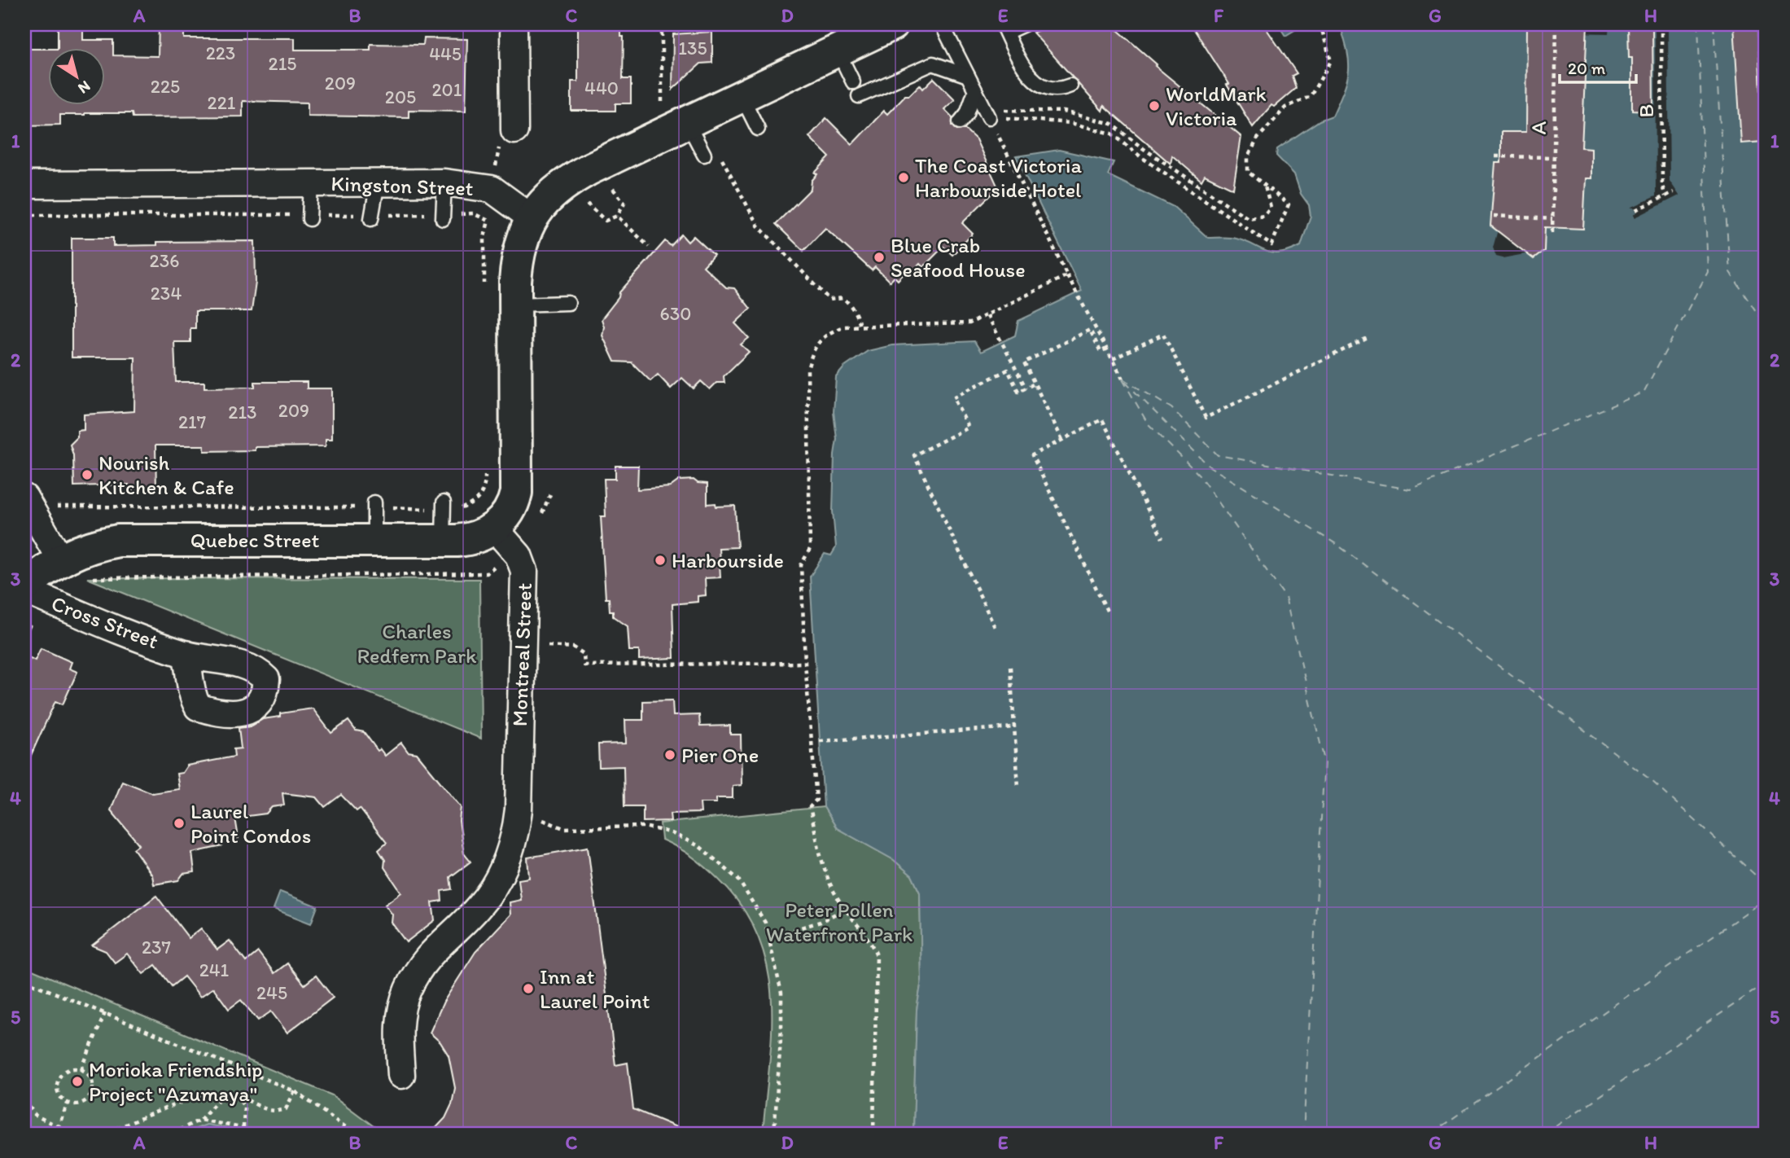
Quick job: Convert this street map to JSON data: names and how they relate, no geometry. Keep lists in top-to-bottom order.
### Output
{
  "streets": {
    "street": [
      "Kingston Street",
      "Quebec Street",
      "Cross Street",
      "Montreal Street"
    ],
    "path": ["B", "A"]
  },
  "crossings": [
    ["Quebec Street", "Cross Street"],
    ["Quebec Street", "Montreal Street"]
  ],
  "parks": ["Charles Redfern Park", "Peter Pollen Waterfront Park"],
  "places": [
    "WorldMark Victoria",
    "The Coast Victoria Harbourside Hotel",
    "Blue Crab Seafood House",
    "Nourish Kitchen & Cafe",
    "Harbourside",
    "Pier One",
    "Laurel Point Condos",
    "Inn at Laurel Point",
    "Morioka Friendship Project \"Azumaya\""
  ],
  "house_numbers": [
    "135",
    "223",
    "445",
    "215",
    "209",
    "225",
    "440",
    "201",
    "205",
    "221",
    "236",
    "234",
    "630",
    "209",
    "213",
    "217",
    "237",
    "241",
    "245"
  ],
  "scale_bar": "20 m",
  "north": "bottom right",
  "grid": {
    "columns": [
      "A",
      "B",
      "C",
      "D",
      "E",
      "F",
      "G",
      "H"
    ],
    "rows": [
      "1",
      "2",
      "3",
      "4",
      "5"
    ]
  }
}
